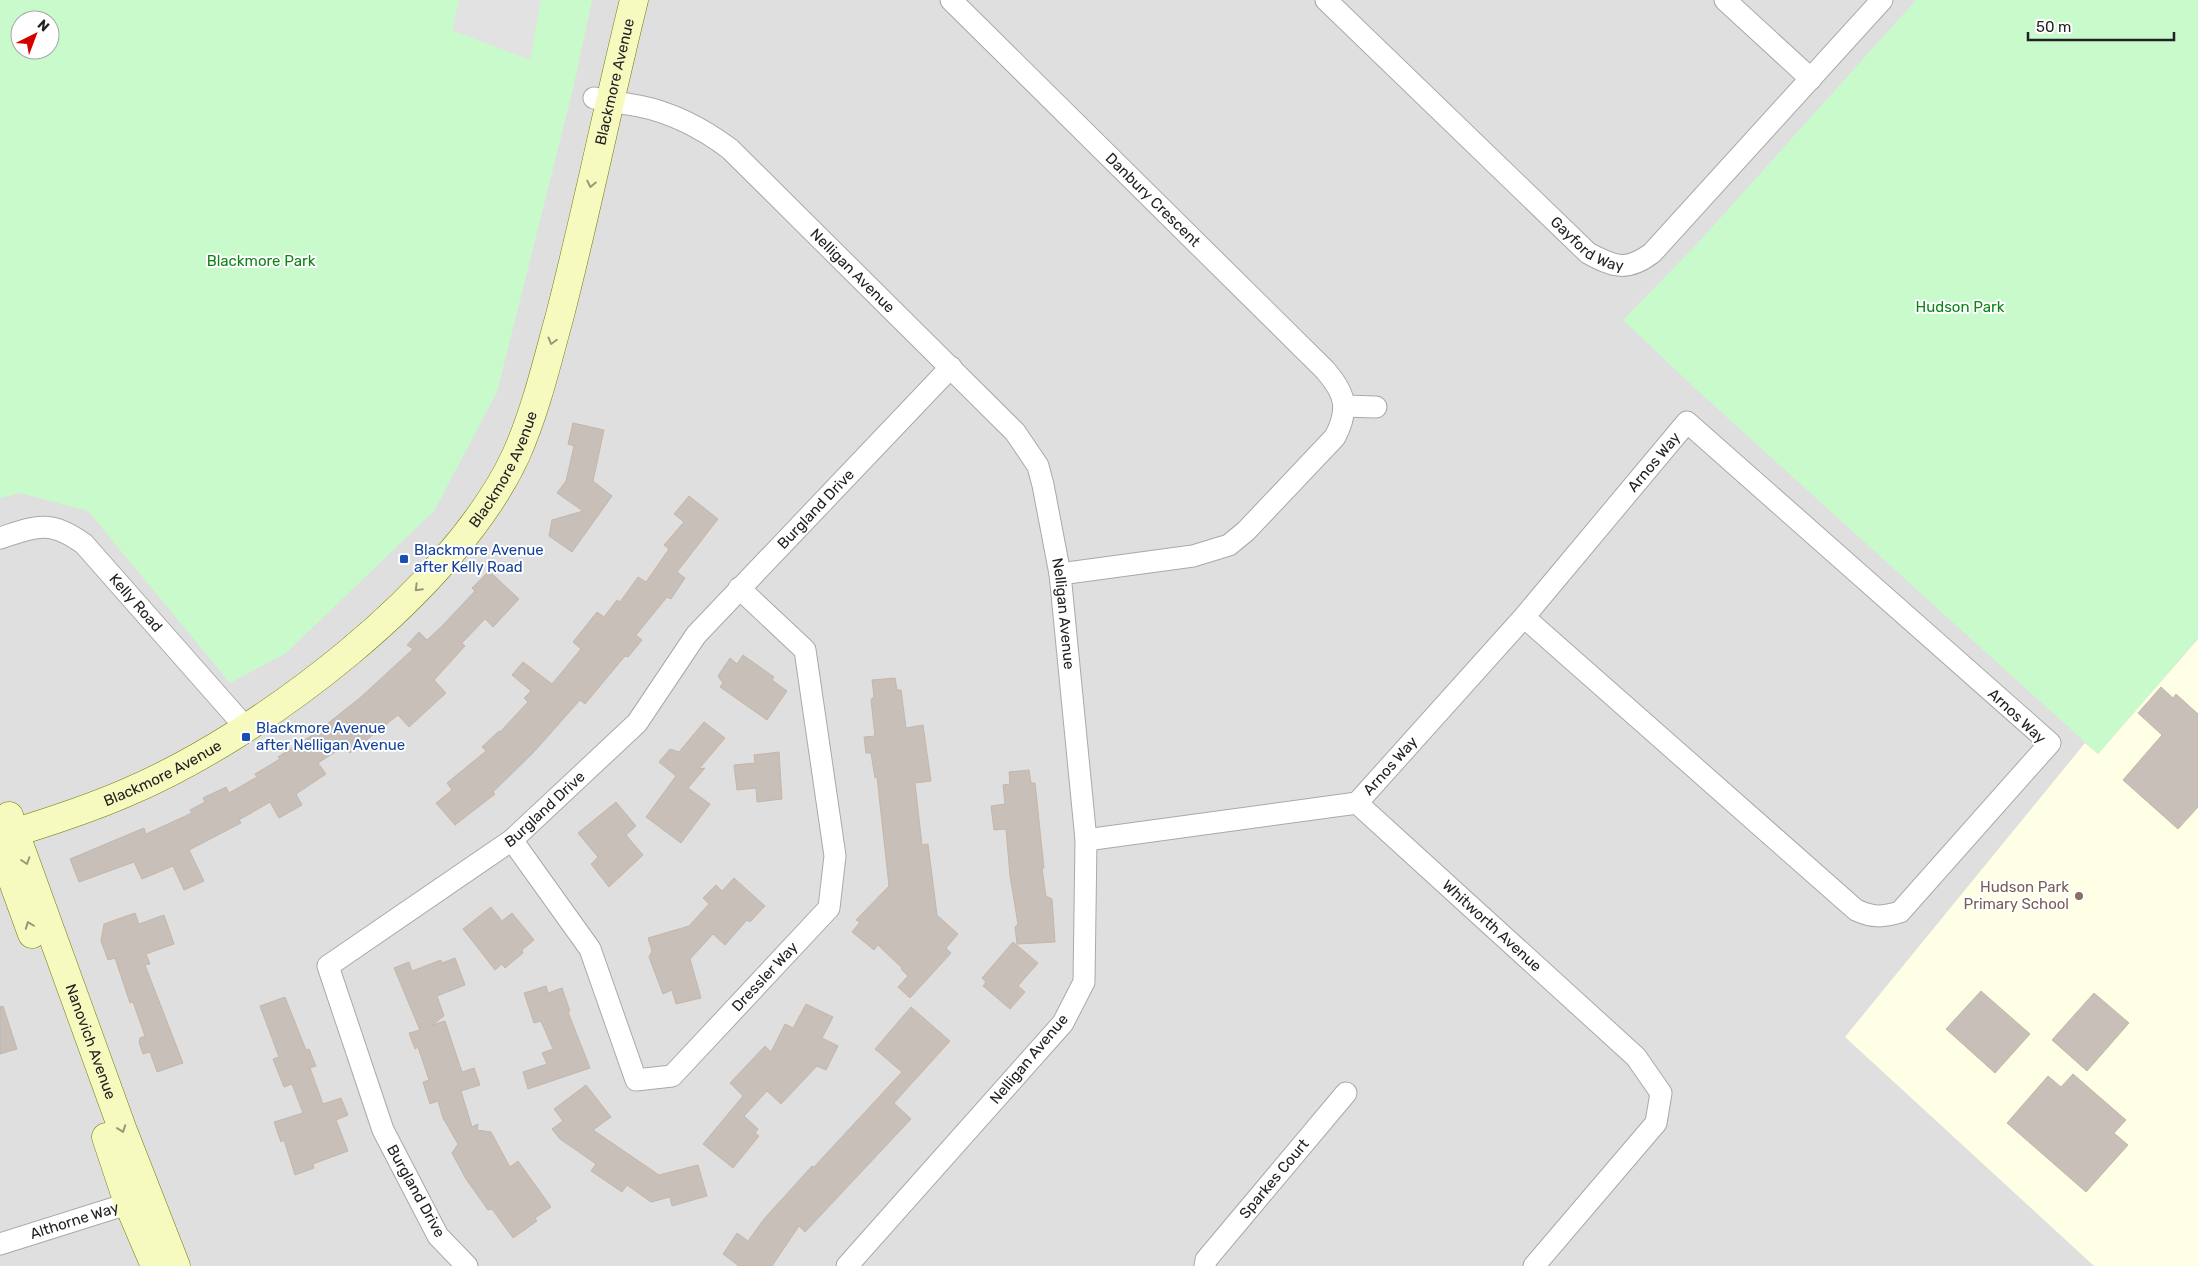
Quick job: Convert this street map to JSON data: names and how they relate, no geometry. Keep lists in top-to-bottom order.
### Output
{
  "streets": {
    "street": [
      "Blackmore Avenue",
      "Danbury Crescent",
      "Gayford Way",
      "Nelligan Avenue",
      "Arnos Way",
      "Burgland Drive",
      "Kelly Road",
      "Whitworth Avenue",
      "Dressler Way",
      "Nanovich Avenue",
      "Sparkes Court",
      "Althorne Way"
    ]
  },
  "crossings": [
    ["Blackmore Avenue", "Nelligan Avenue"],
    ["Blackmore Avenue", "Kelly Road"],
    ["Blackmore Avenue", "Nanovich Avenue"],
    ["Nelligan Avenue", "Burgland Drive"],
    ["Arnos Way", "Whitworth Avenue"],
    ["Burgland Drive", "Dressler Way"],
    ["Nanovich Avenue", "Althorne Way"]
  ],
  "parks": ["Blackmore Park", "Hudson Park"],
  "places": {
    "transit": ["Blackmore Avenue after Kelly Road", "Blackmore Avenue after Nelligan Avenue"],
    "other": ["Hudson Park Primary School"]
  },
  "scale_bar": "50 m",
  "north": "top right"
}
